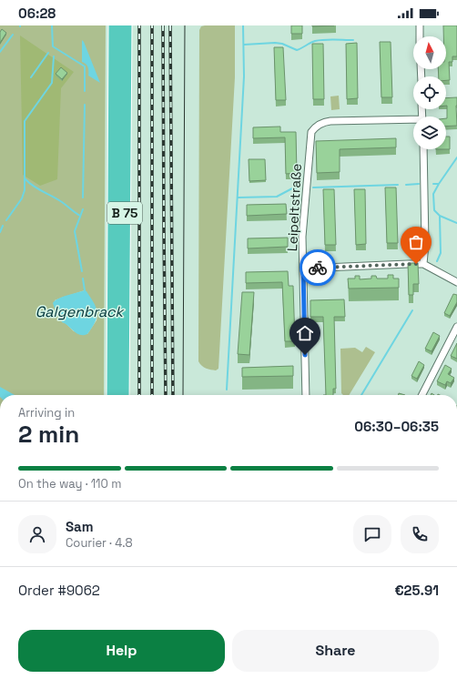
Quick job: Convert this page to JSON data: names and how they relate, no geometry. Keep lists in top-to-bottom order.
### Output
{
  "streets": {
    "highway": ["B 75"],
    "street": ["Leipeltstraße"]
  },
  "water": ["Galgenbrack"],
  "north": "top",
  "page": {
    "status": "06:28",
    "heading": ["2 min", "Arriving in", "06:30–06:35"],
    "panel": [
      "Sam",
      "Courier · 4.8",
      "Order #9062",
      "€25.91"
    ],
    "bar": "On the way · 110 m",
    "buttons": ["Help", "Share"]
  }
}
